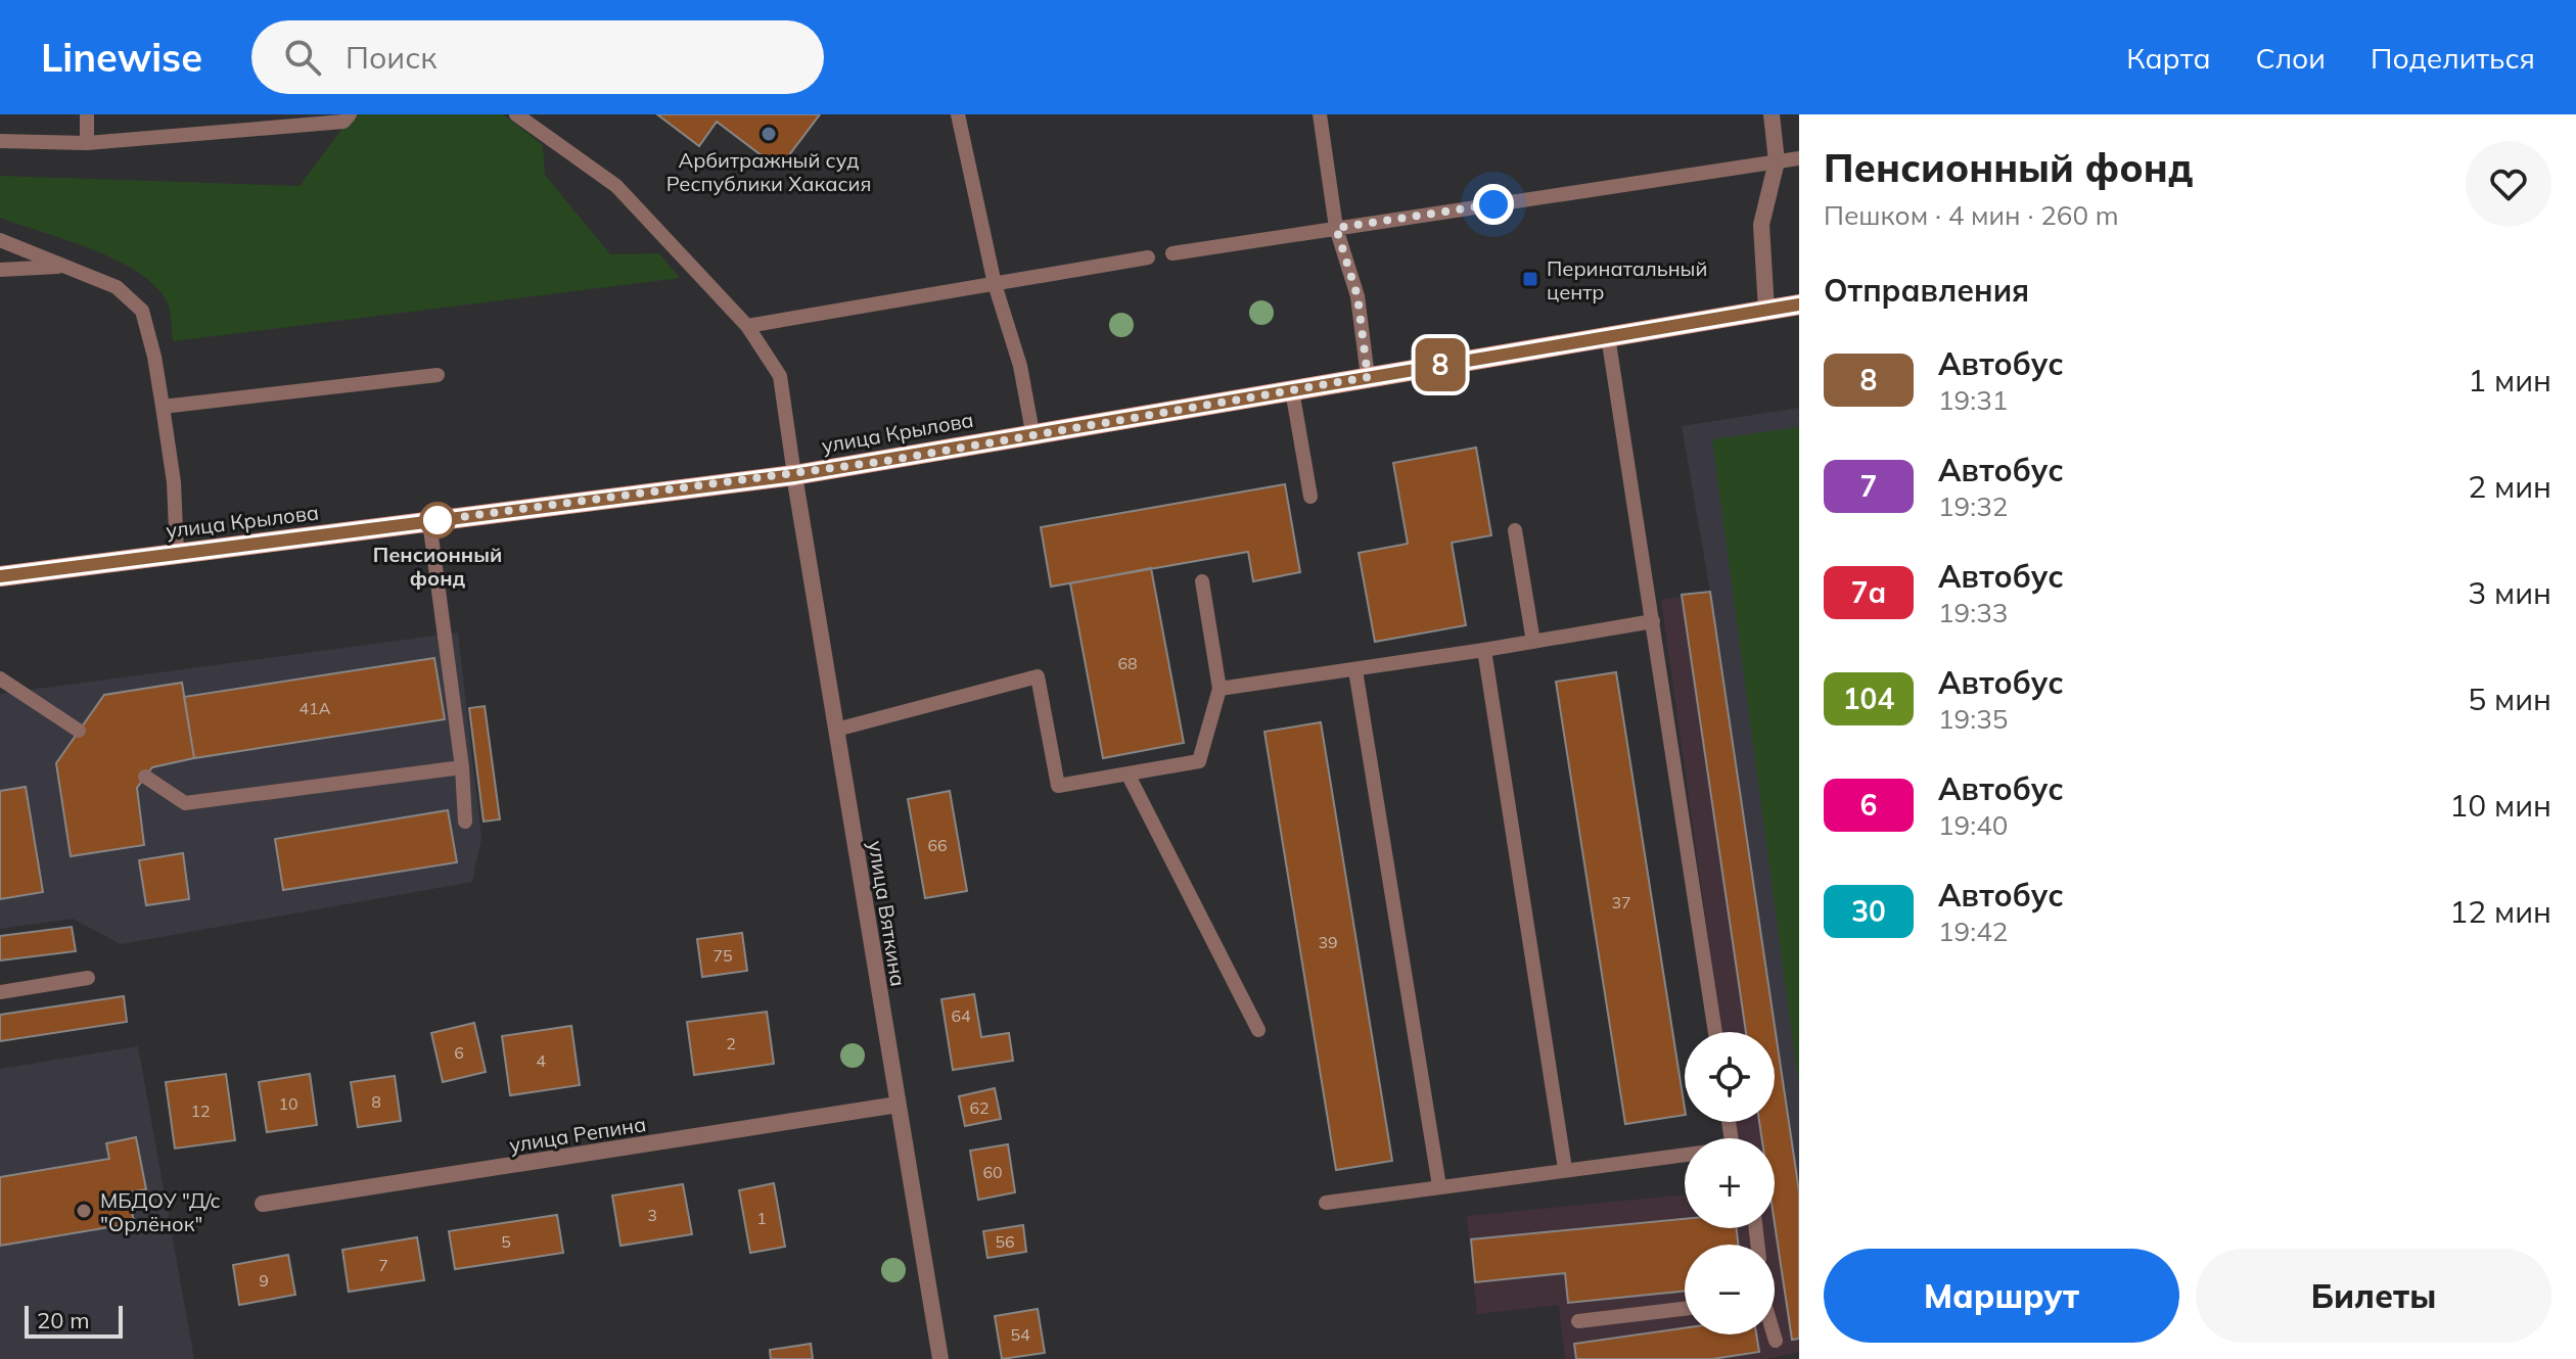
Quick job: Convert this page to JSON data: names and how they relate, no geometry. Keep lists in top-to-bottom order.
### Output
{
  "streets": {
    "main road": ["улица Крылова"],
    "street": ["улица Вяткина", "улица Репина"]
  },
  "crossings": [
    ["улица Крылова", "улица Вяткина"],
    ["улица Вяткина", "улица Репина"]
  ],
  "places": {
    "other": ["Арбитражный суд Республики Хакасия", "Пенсионный фонд", "МБДОУ \"Д/с \"Орлёнок\""],
    "transit": ["Перинатальный центр"]
  },
  "lines": ["bus line 8"],
  "house_numbers": [
    "68",
    "41А",
    "66",
    "37",
    "39",
    "75",
    "64",
    "2",
    "6",
    "4",
    "8",
    "10",
    "62",
    "12",
    "60",
    "3",
    "1",
    "5",
    "56",
    "7",
    "9",
    "54"
  ],
  "scale_bar": "20 m",
  "page": {
    "header": "Linewise",
    "search": "Поиск",
    "nav": ["Карта", "Слои", "Поделиться"],
    "on_map": "8",
    "heading": [
      ["Пенсионный фонд", "Пешком · 4 мин · 260 m"],
      "Отправления"
    ],
    "list": [
      {
        "mark": "8",
        "name": "Автобус",
        "note": "19:31",
        "value": "1 мин"
      },
      {
        "mark": "7",
        "name": "Автобус",
        "note": "19:32",
        "value": "2 мин"
      },
      {
        "mark": "7а",
        "name": "Автобус",
        "note": "19:33",
        "value": "3 мин"
      },
      {
        "mark": "104",
        "name": "Автобус",
        "note": "19:35",
        "value": "5 мин"
      },
      {
        "mark": "6",
        "name": "Автобус",
        "note": "19:40",
        "value": "10 мин"
      },
      {
        "mark": "30",
        "name": "Автобус",
        "note": "19:42",
        "value": "12 мин"
      }
    ],
    "map_buttons": ["+", "−"],
    "buttons": ["Маршрут", "Билеты"],
    "scale": "20 m"
  }
}
